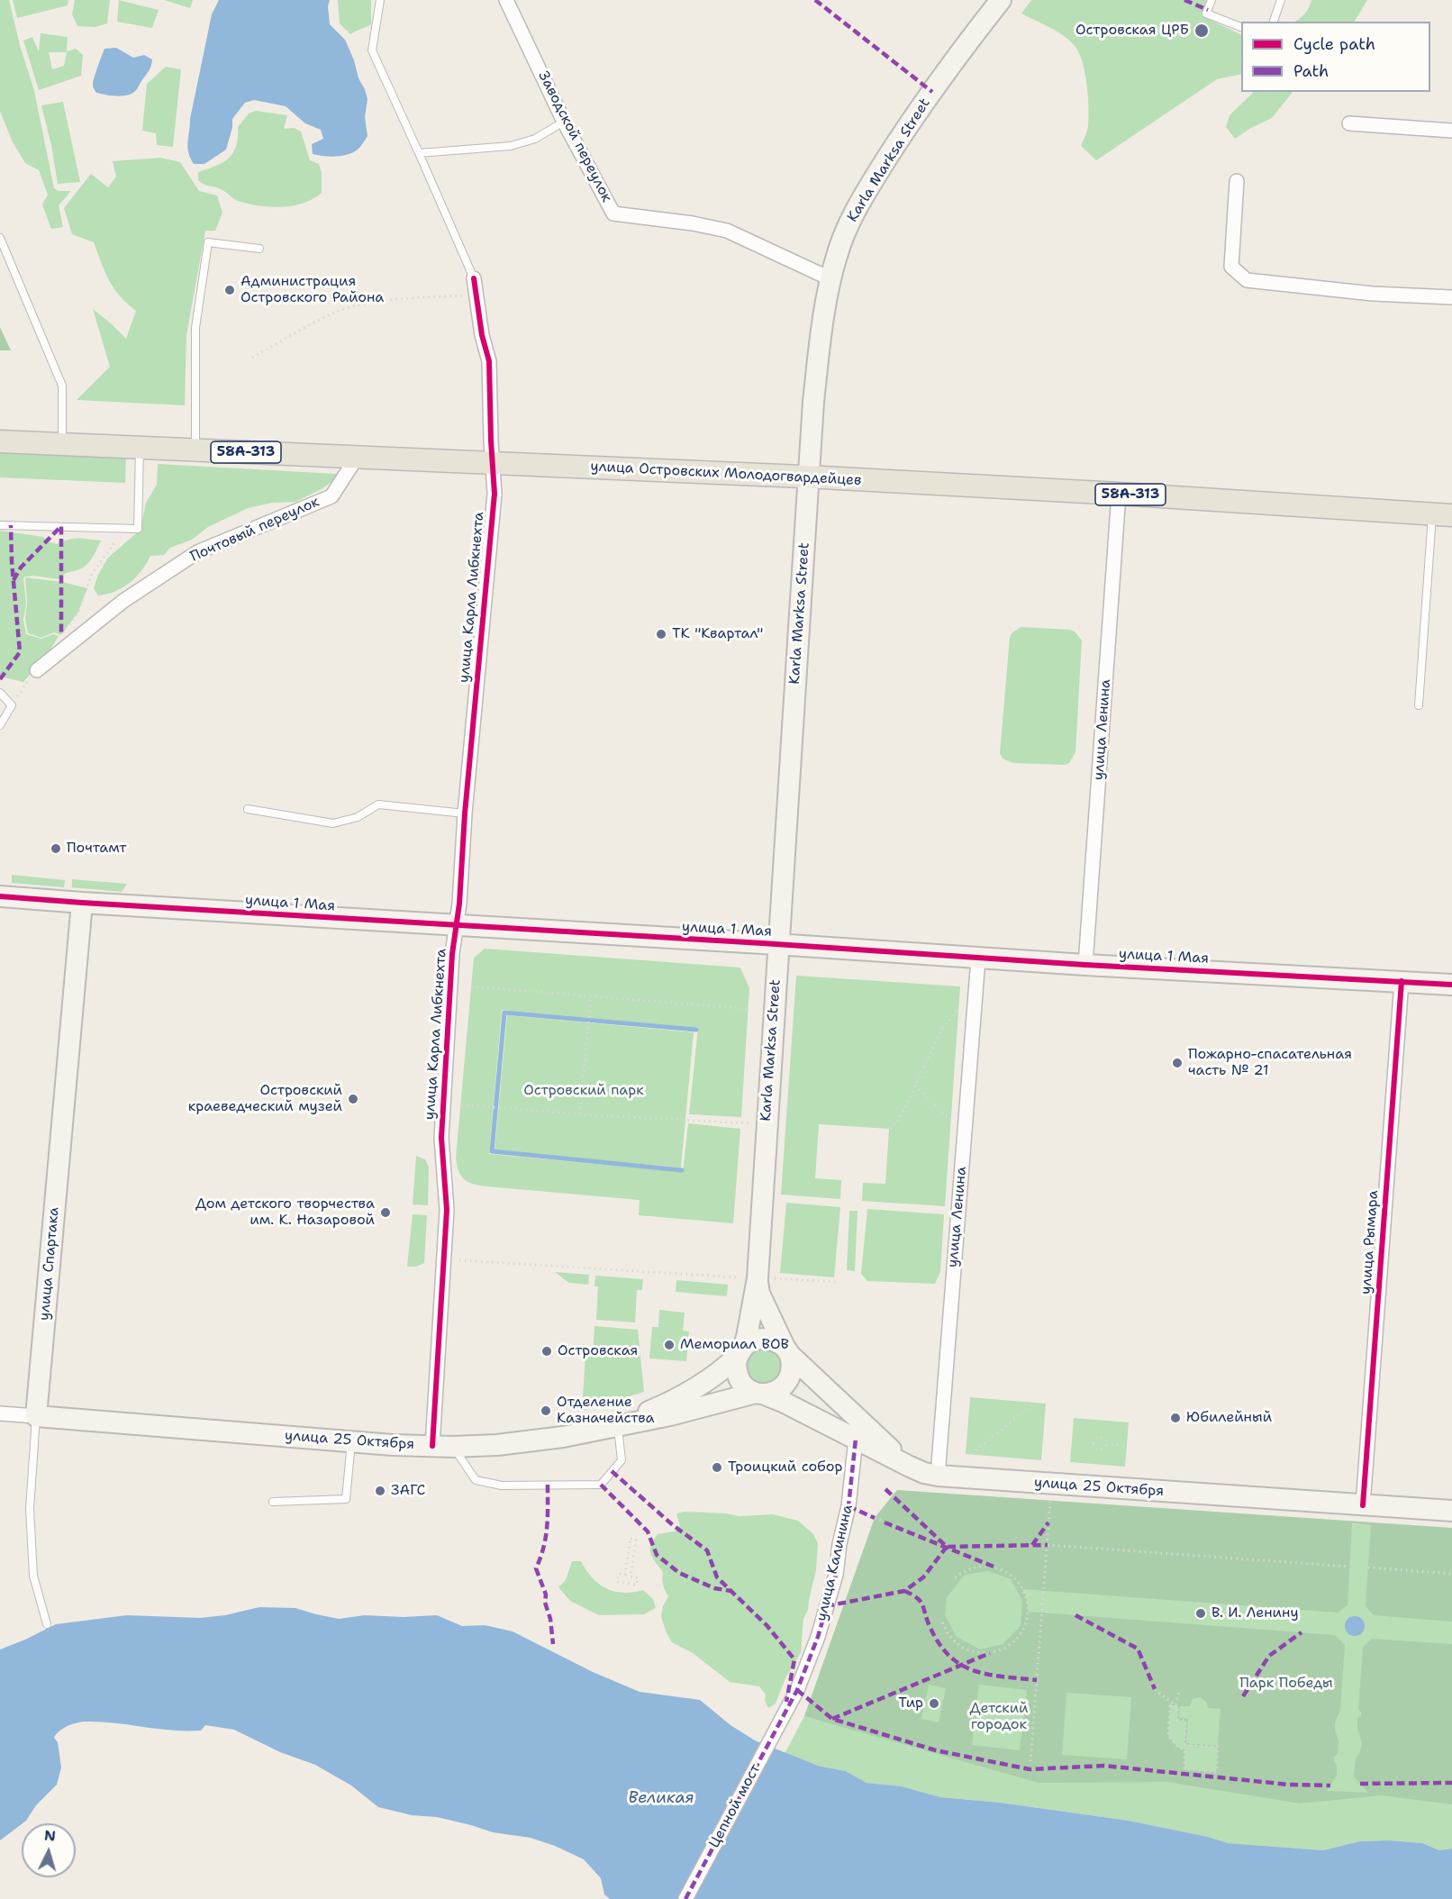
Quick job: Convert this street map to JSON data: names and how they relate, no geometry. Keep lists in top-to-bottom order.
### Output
{
  "streets": {
    "main road": ["58А-313", "улица Островских Молодогвардейцев"],
    "street": [
      "Заводской переулок",
      "Karla Marksa Street",
      "Почтовый переулок",
      "улица Карла Либкнехта",
      "улица Ленина",
      "улица 1 Мая",
      "улица Рымара",
      "улица Спартака",
      "улица 25 Октября",
      "улица Калинина",
      "Цепной мост"
    ]
  },
  "crossings": [
    ["Заводской переулок", "Karla Marksa Street"],
    ["Karla Marksa Street", "улица Островских Молодогвардейцев"],
    ["Karla Marksa Street", "улица 1 Мая"],
    ["улица Островских Молодогвардейцев", "Почтовый переулок"],
    ["улица Островских Молодогвардейцев", "улица Карла Либкнехта"],
    ["улица Островских Молодогвардейцев", "улица Ленина"],
    ["улица Карла Либкнехта", "улица 1 Мая"],
    ["улица Карла Либкнехта", "улица 25 Октября"],
    ["улица Ленина", "улица 1 Мая"],
    ["улица Ленина", "улица 25 Октября"],
    ["улица 1 Мая", "улица Рымара"],
    ["улица 1 Мая", "улица Спартака"],
    ["улица Рымара", "улица 25 Октября"],
    ["улица Спартака", "улица 25 Октября"],
    ["улица 25 Октября", "улица Калинина"],
    ["улица Калинина", "Цепной мост"]
  ],
  "water": ["Великая"],
  "parks": ["Островский парк", "Парк Победы", "Детский городок"],
  "places": [
    "Островская ЦРБ",
    "Администрация Островского Района",
    "ТК \"Квартал\"",
    "Почтамт",
    "Пожарно-спасательная часть № 21",
    "Островский краеведческий музей",
    "Дом детского творчества им. К. Назаровой",
    "Мемориал ВОВ",
    "Островская",
    "Отделение Казначейства",
    "Юбилейный",
    "Троицкий собор",
    "ЗАГС",
    "В. И. Ленину",
    "Тир"
  ],
  "legend": ["Cycle path", "Path"],
  "north": "top"
}
